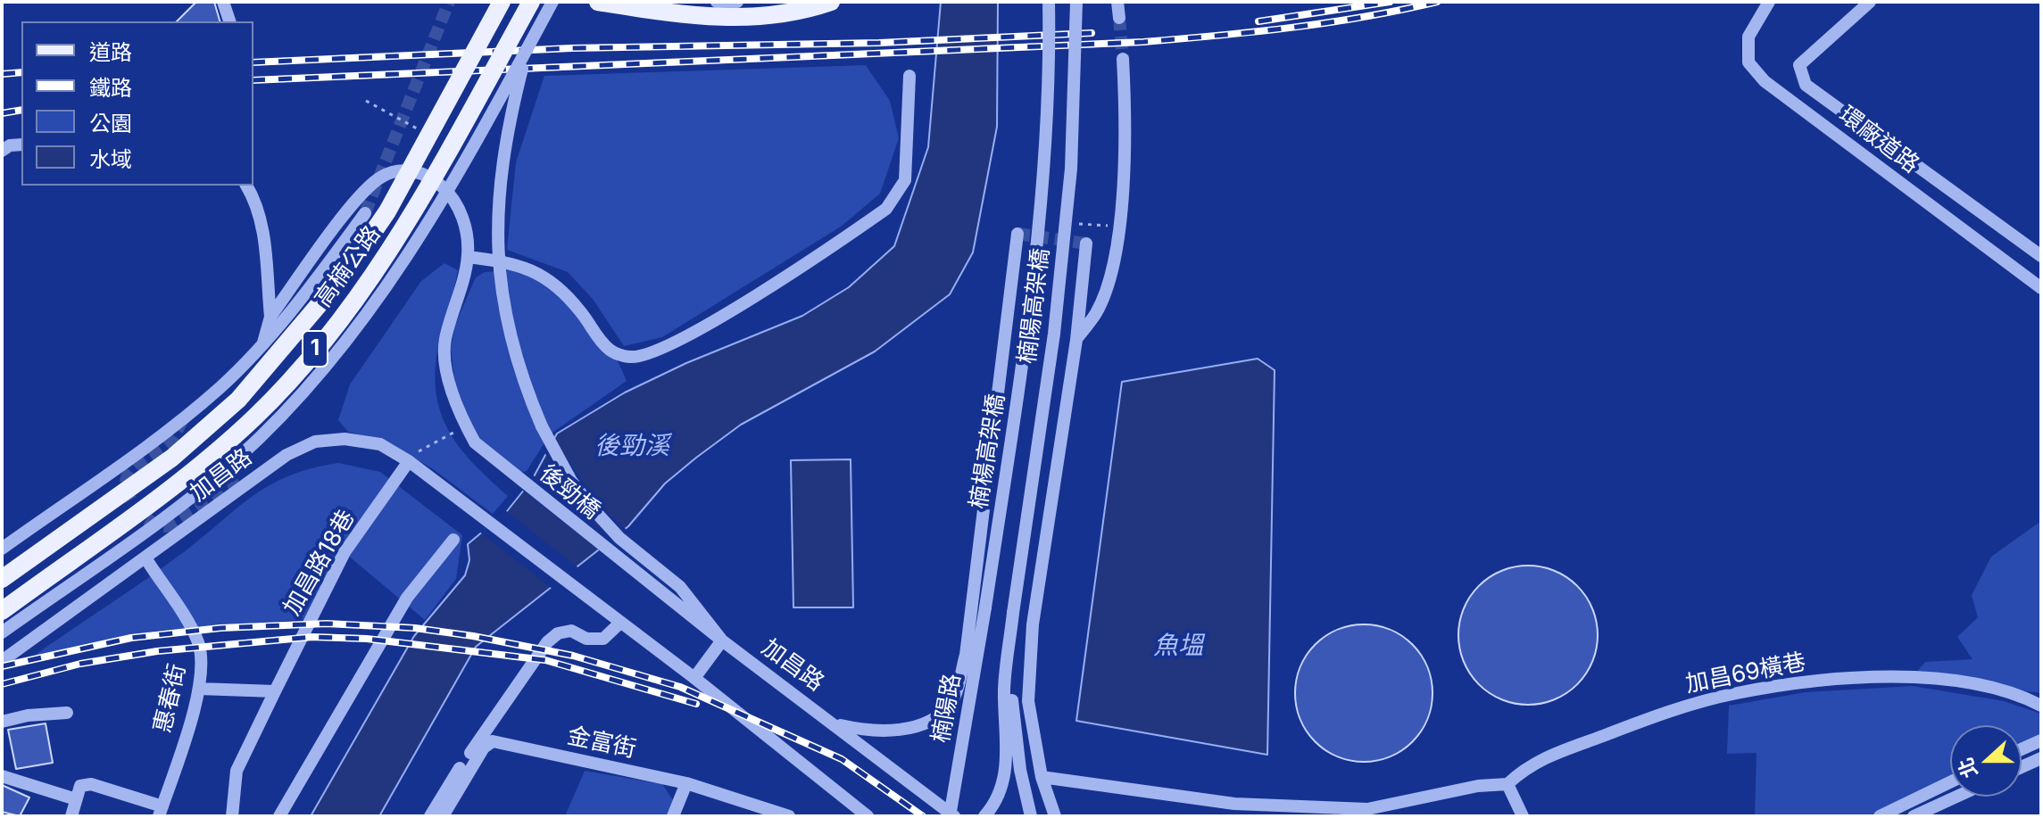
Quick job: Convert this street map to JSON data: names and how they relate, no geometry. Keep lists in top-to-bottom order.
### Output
{
  "streets": {
    "main road": ["高楠公路", "1"],
    "street": [
      "環廠道路",
      "楠陽高架橋",
      "楠楊高架橋",
      "加昌路",
      "後勁橋",
      "加昌路18巷",
      "加昌69橫巷",
      "惠春街",
      "楠陽路",
      "金富街"
    ]
  },
  "crossings": [
    ["楠楊高架橋", "楠陽路"],
    ["加昌路", "後勁橋"],
    ["加昌路", "加昌路18巷"],
    ["加昌路", "惠春街"],
    ["加昌路", "楠陽路"]
  ],
  "water": ["後勁溪", "魚塭"],
  "legend": [
    "道路",
    "鐵路",
    "公園",
    "水域"
  ],
  "north": "left"
}
